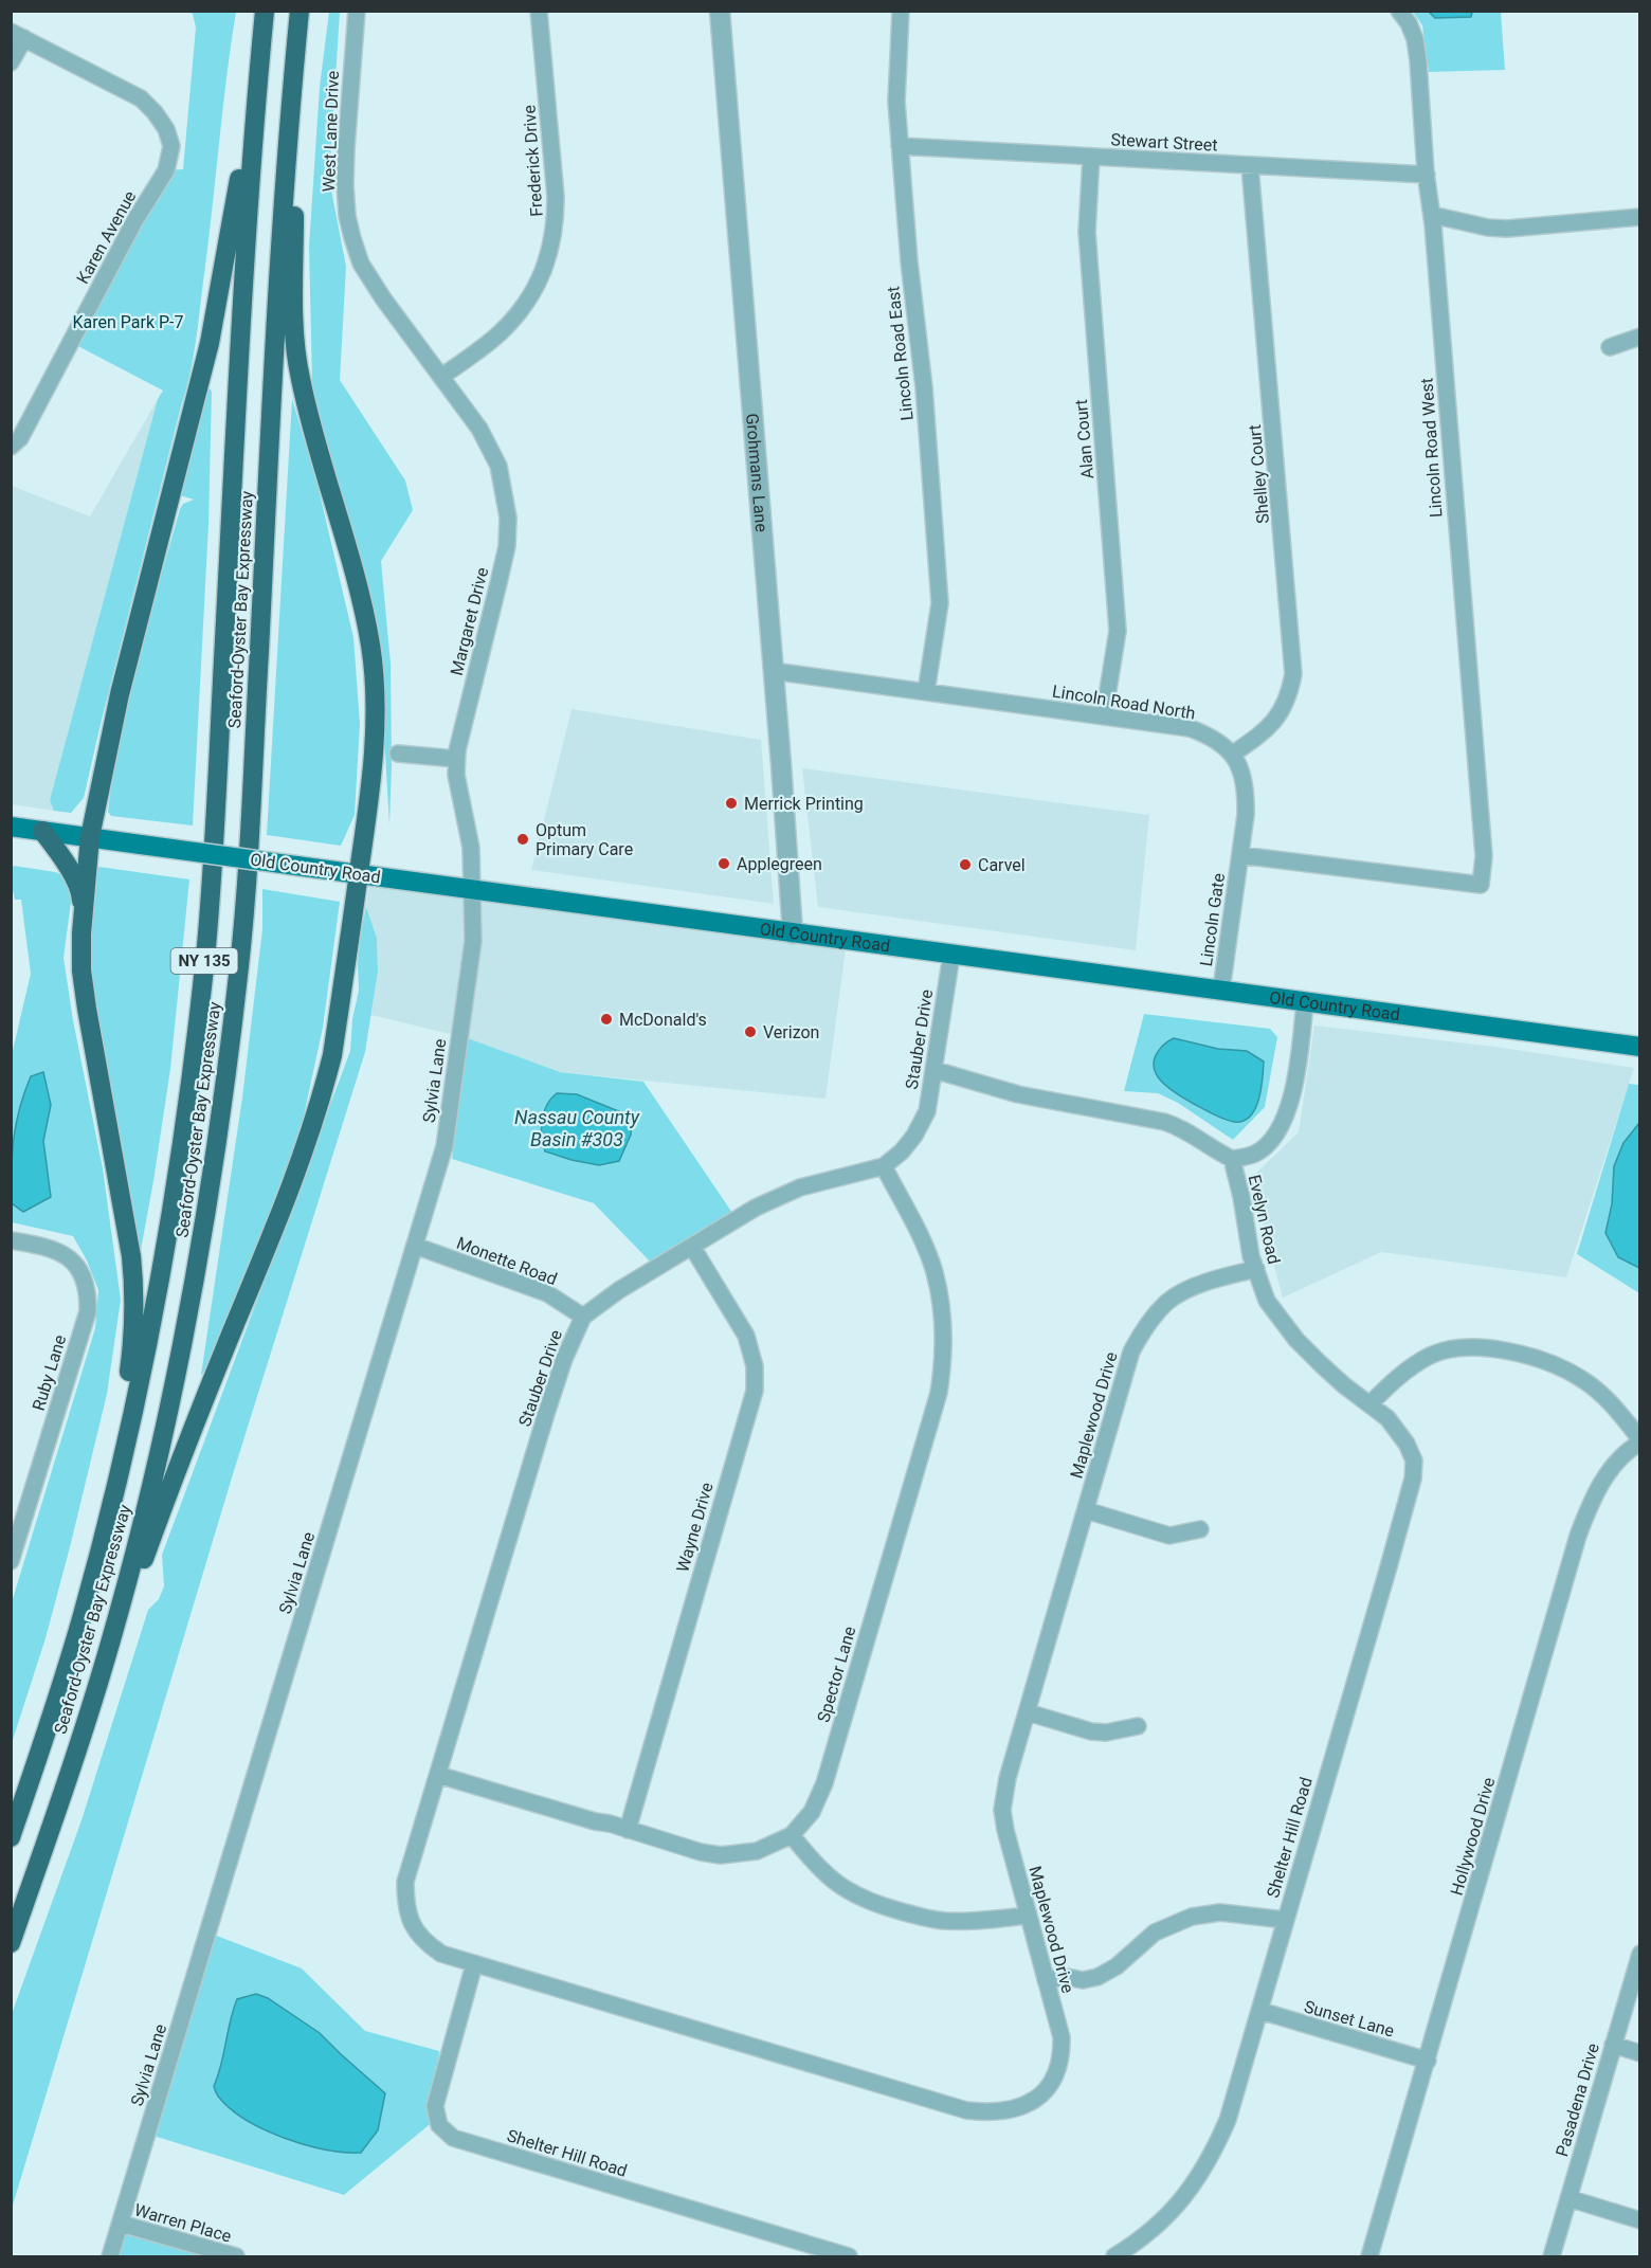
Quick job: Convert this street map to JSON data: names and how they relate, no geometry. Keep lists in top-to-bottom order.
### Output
{
  "streets": {
    "highway": ["Seaford-Oyster Bay Expressway", "NY 135"],
    "main road": ["Old Country Road"],
    "street": [
      "West Lane Drive",
      "Stewart Street",
      "Frederick Drive",
      "Karen Avenue",
      "Lincoln Road East",
      "Alan Court",
      "Lincoln Road West",
      "Grohmans Lane",
      "Shelley Court",
      "Margaret Drive",
      "Lincoln Road North",
      "Lincoln Gate",
      "Stauber Drive",
      "Sylvia Lane",
      "Evelyn Road",
      "Monette Road",
      "Ruby Lane",
      "Maplewood Drive",
      "Wayne Drive",
      "Spector Lane",
      "Hollywood Drive",
      "Shelter Hill Road",
      "Sunset Lane",
      "Pasadena Drive",
      "Warren Place"
    ]
  },
  "crossings": [
    ["West Lane Drive", "Frederick Drive"],
    ["West Lane Drive", "Margaret Drive"],
    ["Stewart Street", "Lincoln Road East"],
    ["Stewart Street", "Alan Court"],
    ["Stewart Street", "Lincoln Road West"],
    ["Stewart Street", "Shelley Court"],
    ["Frederick Drive", "Margaret Drive"],
    ["Lincoln Road East", "Lincoln Road North"],
    ["Alan Court", "Lincoln Road North"],
    ["Lincoln Road West", "Lincoln Road North"],
    ["Lincoln Road West", "Lincoln Gate"],
    ["Grohmans Lane", "Lincoln Road North"],
    ["Grohmans Lane", "Old Country Road"],
    ["Shelley Court", "Lincoln Road North"],
    ["Margaret Drive", "Old Country Road"],
    ["Margaret Drive", "Sylvia Lane"],
    ["Lincoln Road North", "Lincoln Gate"],
    ["Old Country Road", "Lincoln Gate"],
    ["Old Country Road", "Stauber Drive"],
    ["Old Country Road", "Sylvia Lane"],
    ["Stauber Drive", "Evelyn Road"],
    ["Stauber Drive", "Monette Road"],
    ["Stauber Drive", "Maplewood Drive"],
    ["Stauber Drive", "Wayne Drive"],
    ["Stauber Drive", "Spector Lane"],
    ["Stauber Drive", "Shelter Hill Road"],
    ["Sylvia Lane", "Monette Road"],
    ["Sylvia Lane", "Warren Place"],
    ["Evelyn Road", "Maplewood Drive"],
    ["Evelyn Road", "Shelter Hill Road"],
    ["Maplewood Drive", "Shelter Hill Road"],
    ["Wayne Drive", "Spector Lane"],
    ["Hollywood Drive", "Sunset Lane"],
    ["Shelter Hill Road", "Sunset Lane"]
  ],
  "water": ["Nassau County Basin #303"],
  "parks": ["Karen Park P-7"],
  "places": [
    "Merrick Printing",
    "Optum Primary Care",
    "Applegreen",
    "Carvel",
    "McDonald's",
    "Verizon"
  ]
}
